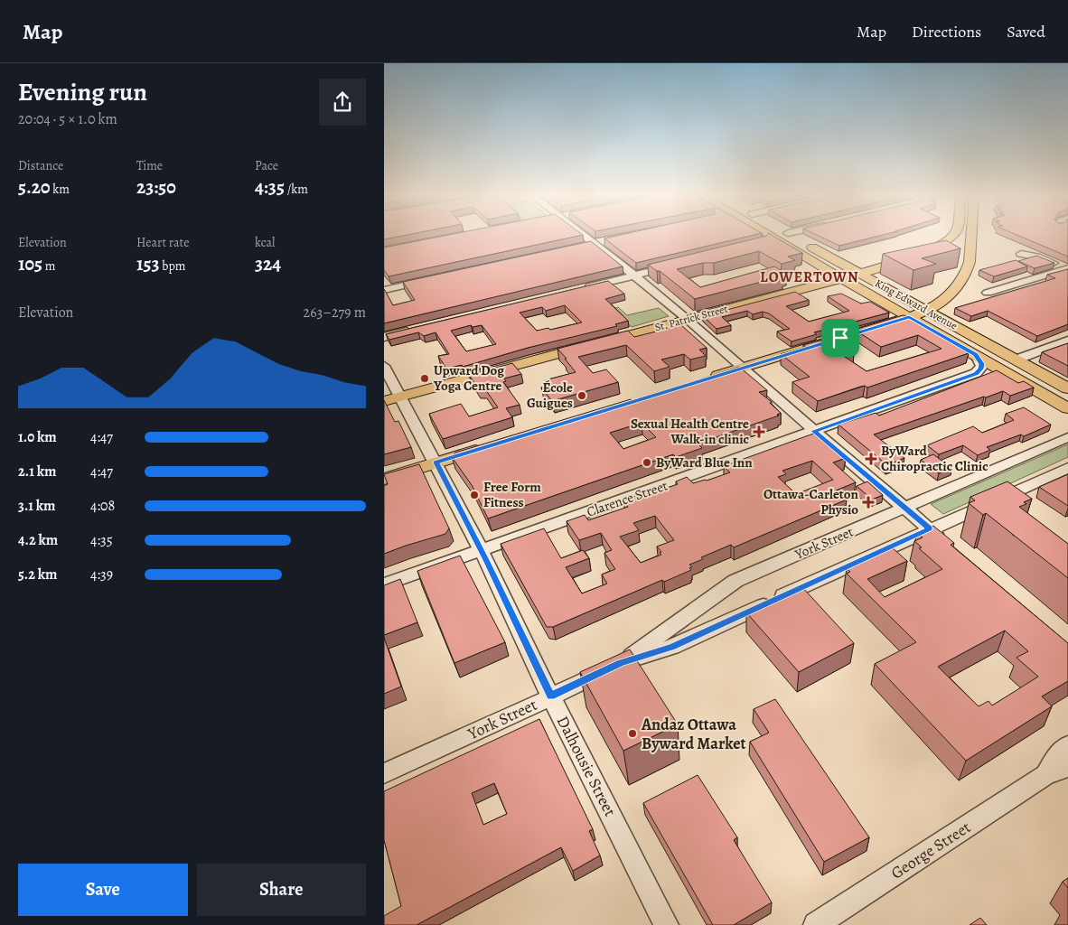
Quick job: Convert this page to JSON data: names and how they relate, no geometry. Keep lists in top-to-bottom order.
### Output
{
  "streets": {
    "main road": ["King Edward Avenue", "St. Patrick Street"],
    "street": [
      "Clarence Street",
      "York Street",
      "Dalhousie Street",
      "George Street"
    ]
  },
  "crossings": [
    ["King Edward Avenue", "St. Patrick Street"],
    ["King Edward Avenue", "Clarence Street"],
    ["St. Patrick Street", "Dalhousie Street"],
    ["Clarence Street", "Dalhousie Street"],
    ["York Street", "Dalhousie Street"]
  ],
  "districts": ["LOWERTOWN"],
  "places": {
    "other": [
      "Upward Dog Yoga Centre",
      "École Guigues",
      "ByWard Blue Inn",
      "Free Form Fitness",
      "Andaz Ottawa Byward Market"
    ],
    "health": ["Sexual Health Centre Walk-in clinic", "ByWard Chiropractic Clinic", "Ottawa-Carleton Physio"]
  },
  "page": {
    "header": "Map",
    "nav": ["Map", "Directions", "Saved"],
    "heading": ["Evening run", "20:04 · 5 × 1.0 km"],
    "stats": [
      ["Distance", "5.20 km"],
      ["Time", "23:50"],
      ["Pace", "4:35 /km"],
      ["Elevation", "105 m"],
      ["Heart rate", "153 bpm"],
      ["kcal", "324"]
    ],
    "chart": ["Elevation", "263–279 m"],
    "list": [
      {
        "name": "1.0 km",
        "note": "4:47"
      },
      {
        "name": "2.1 km",
        "note": "4:47"
      },
      {
        "name": "3.1 km",
        "note": "4:08"
      },
      {
        "name": "4.2 km",
        "note": "4:35"
      },
      {
        "name": "5.2 km",
        "note": "4:39"
      }
    ],
    "buttons": ["Save", "Share"]
  }
}
